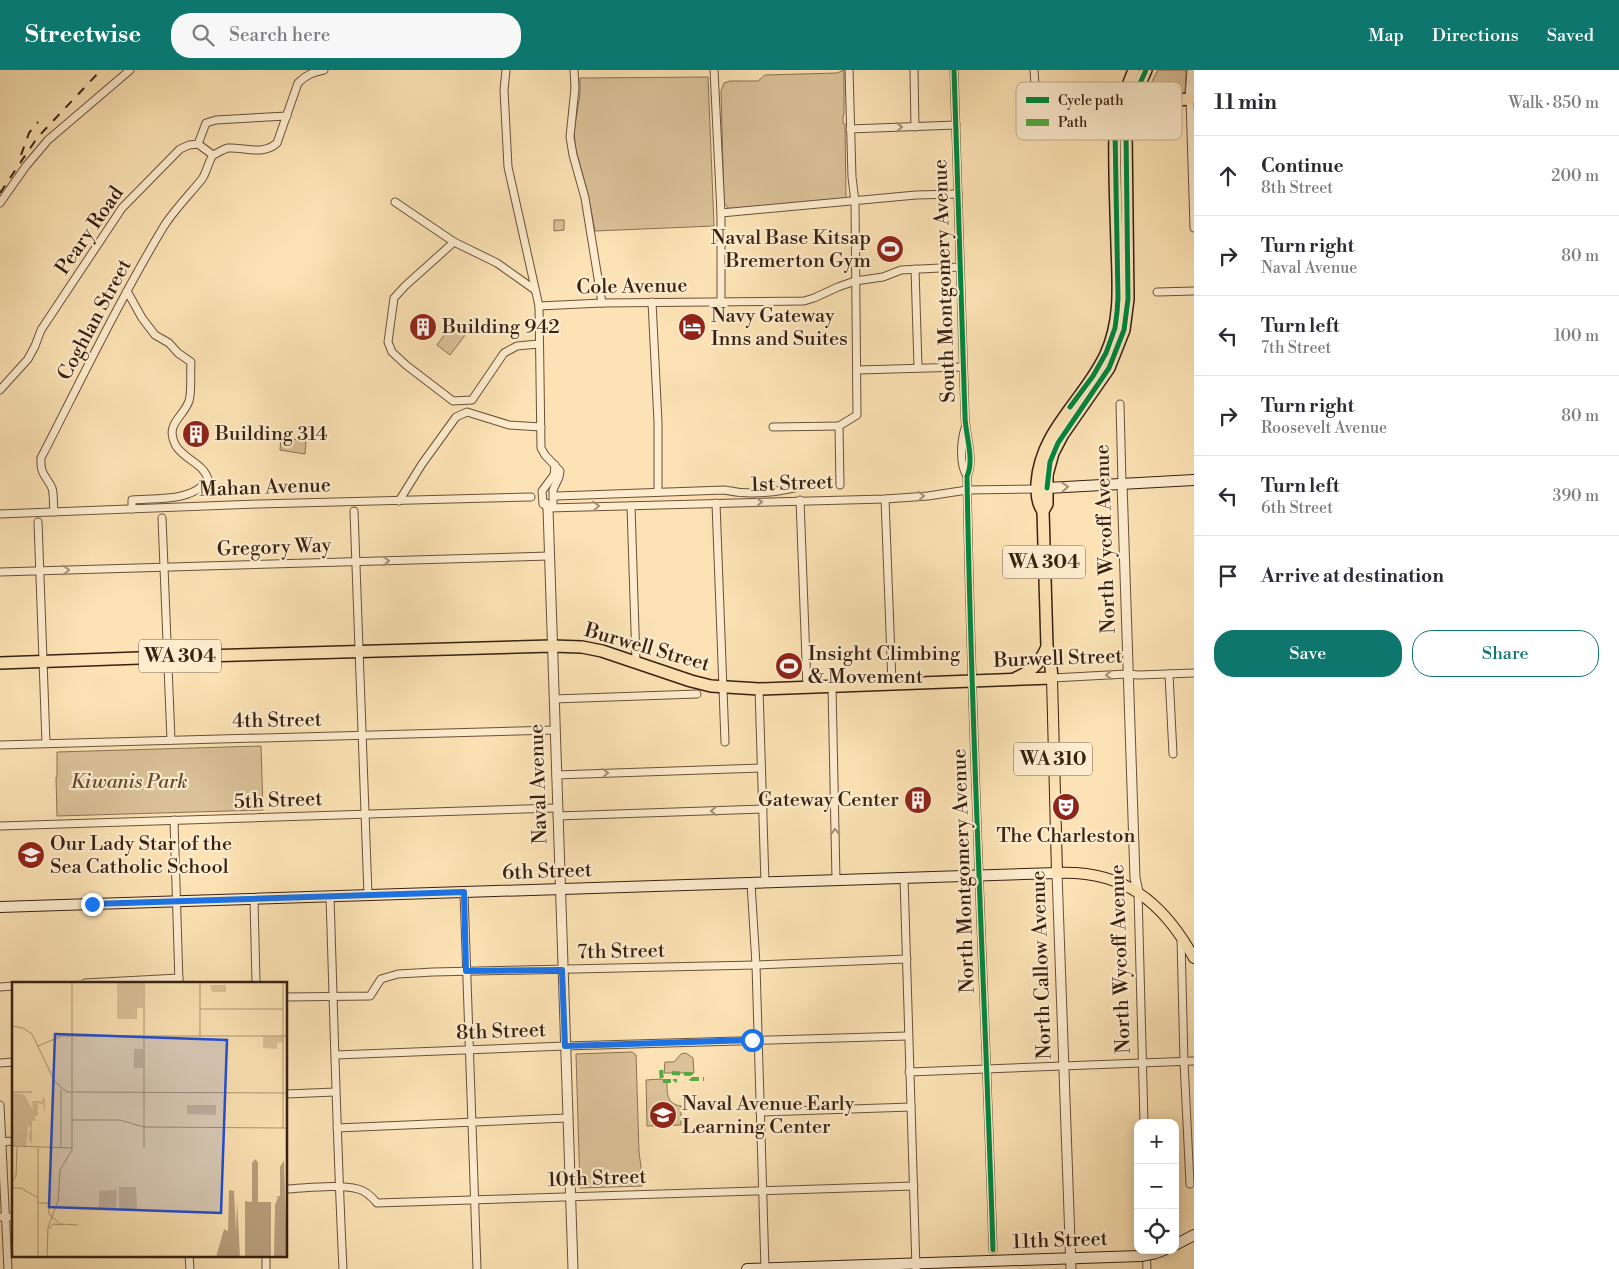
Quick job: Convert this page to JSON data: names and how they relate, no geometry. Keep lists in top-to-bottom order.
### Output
{
  "streets": {
    "highway": ["WA 304", "Burwell Street", "North Callow Avenue"],
    "main road": [
      "1st Street",
      "WA 310",
      "6th Street",
      "11th Street"
    ],
    "street": [
      "Peary Road",
      "South Montgomery Avenue",
      "Cole Avenue",
      "Coghlan Street",
      "Mahan Avenue",
      "North Wycoff Avenue",
      "Gregory Way",
      "4th Street",
      "Naval Avenue",
      "5th Street",
      "North Montgomery Avenue",
      "7th Street",
      "8th Street",
      "10th Street"
    ]
  },
  "crossings": [
    ["South Montgomery Avenue", "Cole Avenue"],
    ["South Montgomery Avenue", "1st Street"],
    ["South Montgomery Avenue", "North Montgomery Avenue"],
    ["Coghlan Street", "Mahan Avenue"],
    ["1st Street", "North Wycoff Avenue"],
    ["1st Street", "WA 304"],
    ["1st Street", "Naval Avenue"],
    ["1st Street", "North Montgomery Avenue"],
    ["1st Street", "North Callow Avenue"],
    ["North Wycoff Avenue", "Burwell Street"],
    ["North Wycoff Avenue", "6th Street"],
    ["Gregory Way", "Naval Avenue"],
    ["WA 304", "Burwell Street"],
    ["WA 304", "North Callow Avenue"],
    ["Burwell Street", "Naval Avenue"],
    ["Burwell Street", "North Montgomery Avenue"],
    ["Burwell Street", "North Callow Avenue"],
    ["4th Street", "Naval Avenue"],
    ["Naval Avenue", "5th Street"],
    ["Naval Avenue", "6th Street"],
    ["Naval Avenue", "7th Street"],
    ["Naval Avenue", "8th Street"],
    ["Naval Avenue", "10th Street"],
    ["North Montgomery Avenue", "6th Street"],
    ["North Montgomery Avenue", "11th Street"],
    ["6th Street", "North Callow Avenue"],
    ["North Callow Avenue", "11th Street"]
  ],
  "one_way": ["1st Street", "Gregory Way"],
  "parks": ["Kiwanis Park"],
  "places": {
    "sports": ["Naval Base Kitsap Bremerton Gym", "Insight Climbing & Movement"],
    "building": ["Building 942", "Building 314", "Gateway Center"],
    "hotel": ["Navy Gateway Inns and Suites"],
    "theatre": ["The Charleston"],
    "school or university": ["Our Lady Star of the Sea Catholic School", "Naval Avenue Early Learning Center"]
  },
  "legend": ["Cycle path", "Path"],
  "page": {
    "header": "Streetwise",
    "search": "Search here",
    "nav": ["Map", "Directions", "Saved"],
    "heading": ["11 min", "Walk · 850 m"],
    "list": [
      ["Continue", "8th Street", "200 m"],
      ["Turn right", "Naval Avenue", "80 m"],
      ["Turn left", "7th Street", "100 m"],
      ["Turn right", "Roosevelt Avenue", "80 m"],
      ["Turn left", "6th Street", "390 m"],
      "Arrive at destination"
    ],
    "buttons": ["Save", "Share"],
    "map_buttons": ["+", "−"]
  }
}
